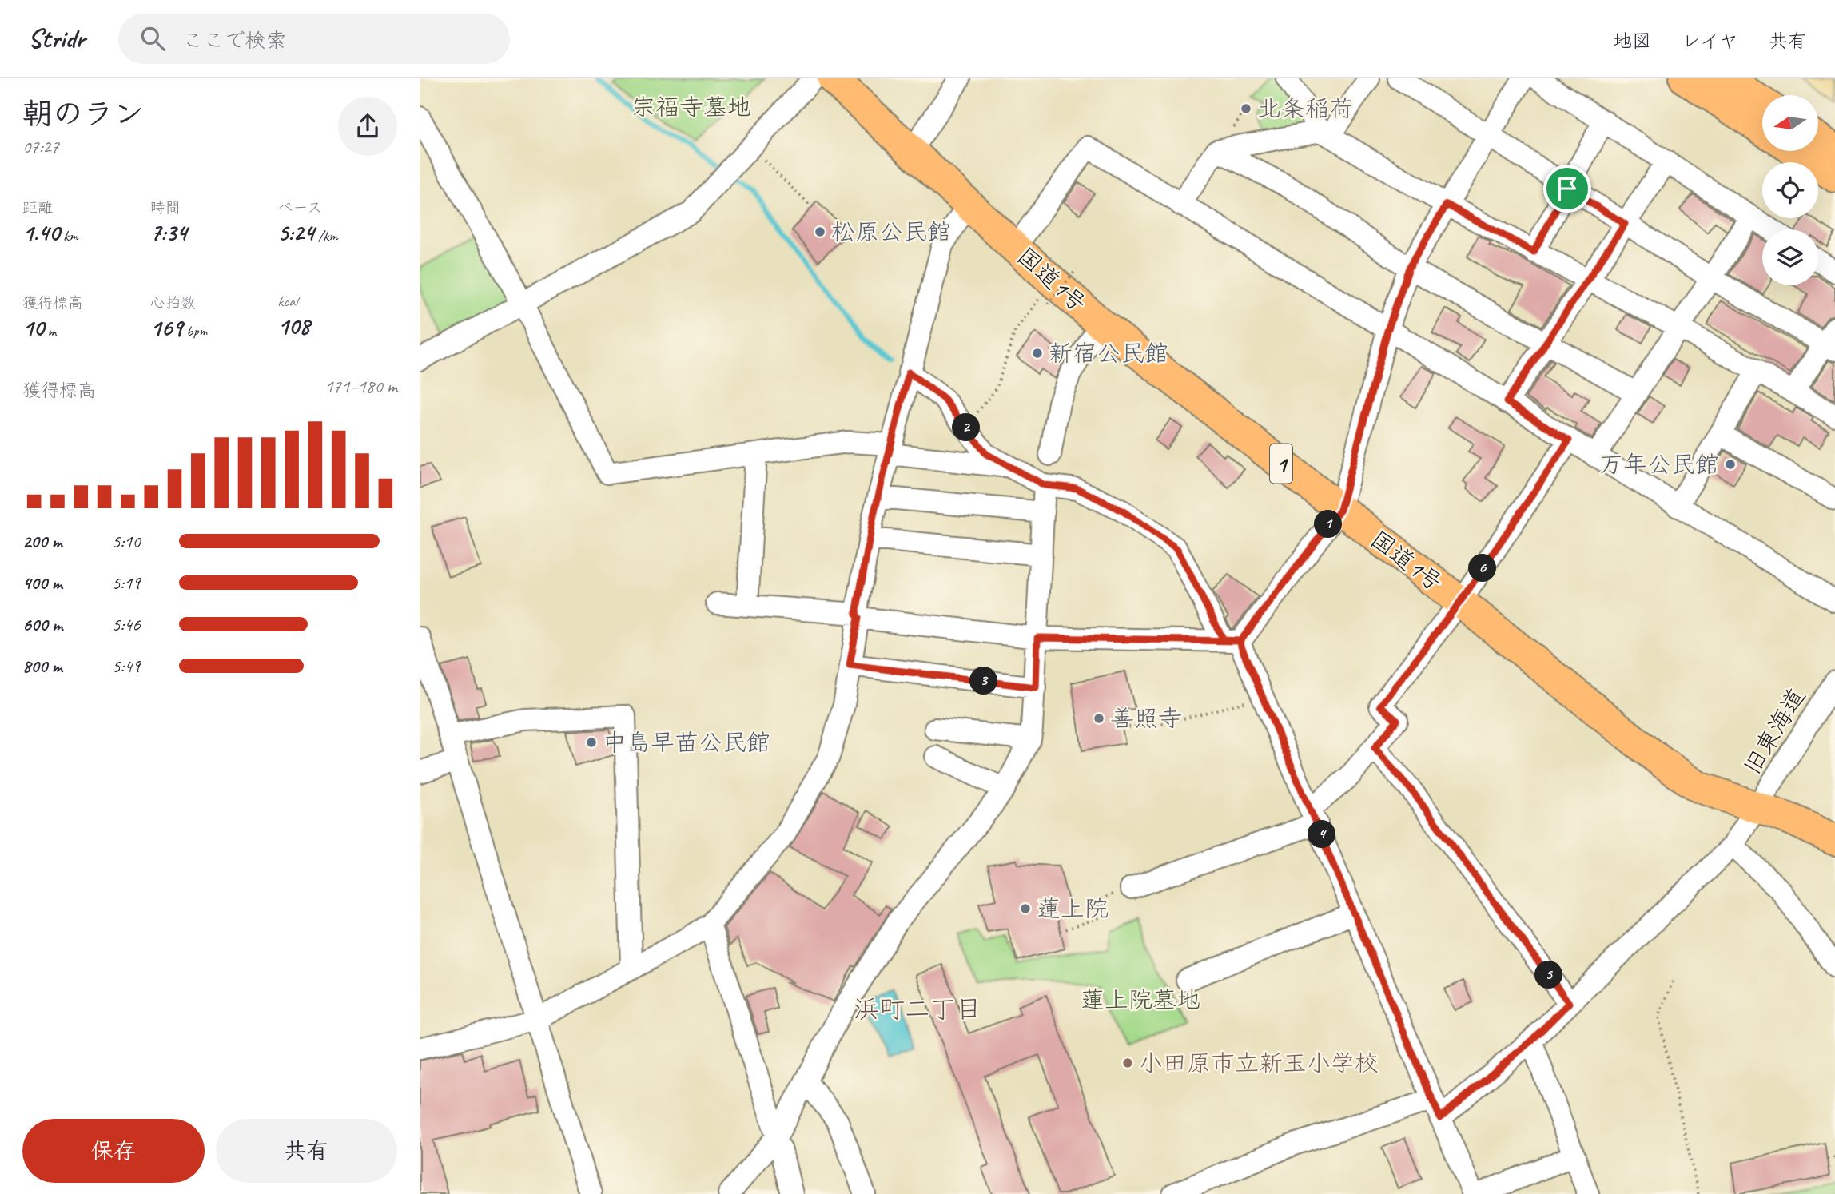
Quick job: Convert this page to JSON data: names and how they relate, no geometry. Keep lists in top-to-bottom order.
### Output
{
  "streets": {
    "highway": ["国道1号", "1"],
    "street": ["旧東海道"]
  },
  "crossings": [
    ["国道1号", "旧東海道"]
  ],
  "districts": ["浜町二丁目"],
  "parks": ["宗福寺墓地", "蓮上院墓地"],
  "places": [
    "北条稲荷",
    "松原公民館",
    "新宿公民館",
    "万年公民館",
    "善照寺",
    "中島早苗公民館",
    "蓮上院",
    "小田原市立新玉小学校"
  ],
  "north": "left",
  "page": {
    "header": "Stridr",
    "search": "ここで検索",
    "nav": ["地図", "レイヤ", "共有"],
    "heading": ["朝のラン", "07:27"],
    "stats": [
      ["距離", "1.40 km"],
      ["時間", "7:34"],
      ["ペース", "5:24 /km"],
      ["獲得標高", "10 m"],
      ["心拍数", "169 bpm"],
      ["kcal", "108"]
    ],
    "chart": ["獲得標高", "171–180 m"],
    "pins": [
      "2",
      "1",
      "6",
      "3",
      "4",
      "5"
    ],
    "list": [
      {
        "name": "200 m",
        "note": "5:10"
      },
      {
        "name": "400 m",
        "note": "5:19"
      },
      {
        "name": "600 m",
        "note": "5:46"
      },
      {
        "name": "800 m",
        "note": "5:49"
      }
    ],
    "buttons": ["保存", "共有"]
  }
}
